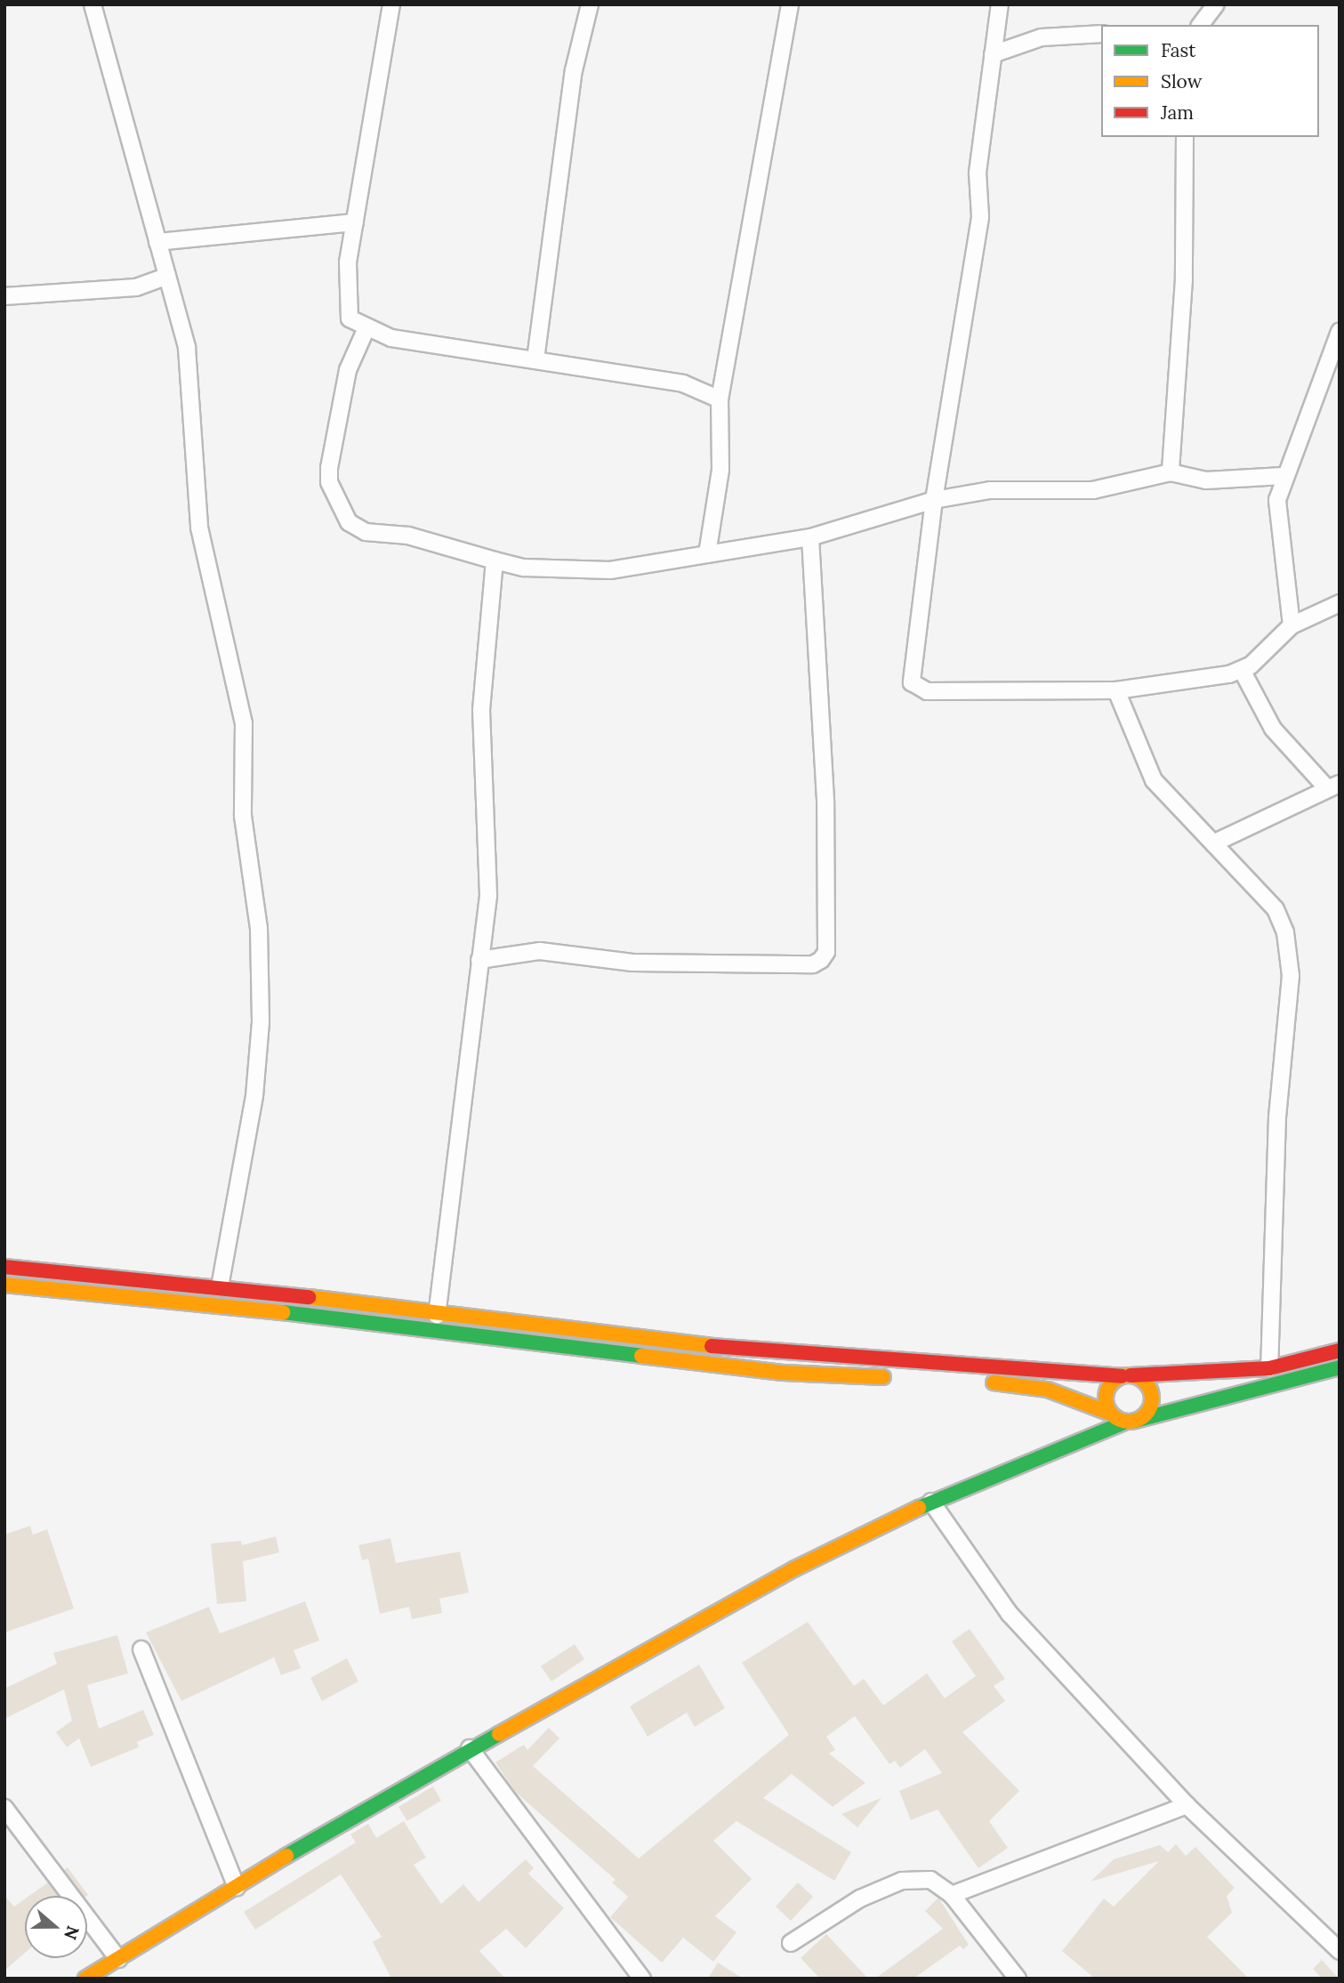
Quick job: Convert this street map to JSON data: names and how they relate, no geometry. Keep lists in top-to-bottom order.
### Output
{
  "legend": ["Fast", "Slow", "Jam"],
  "north": "right"
}
